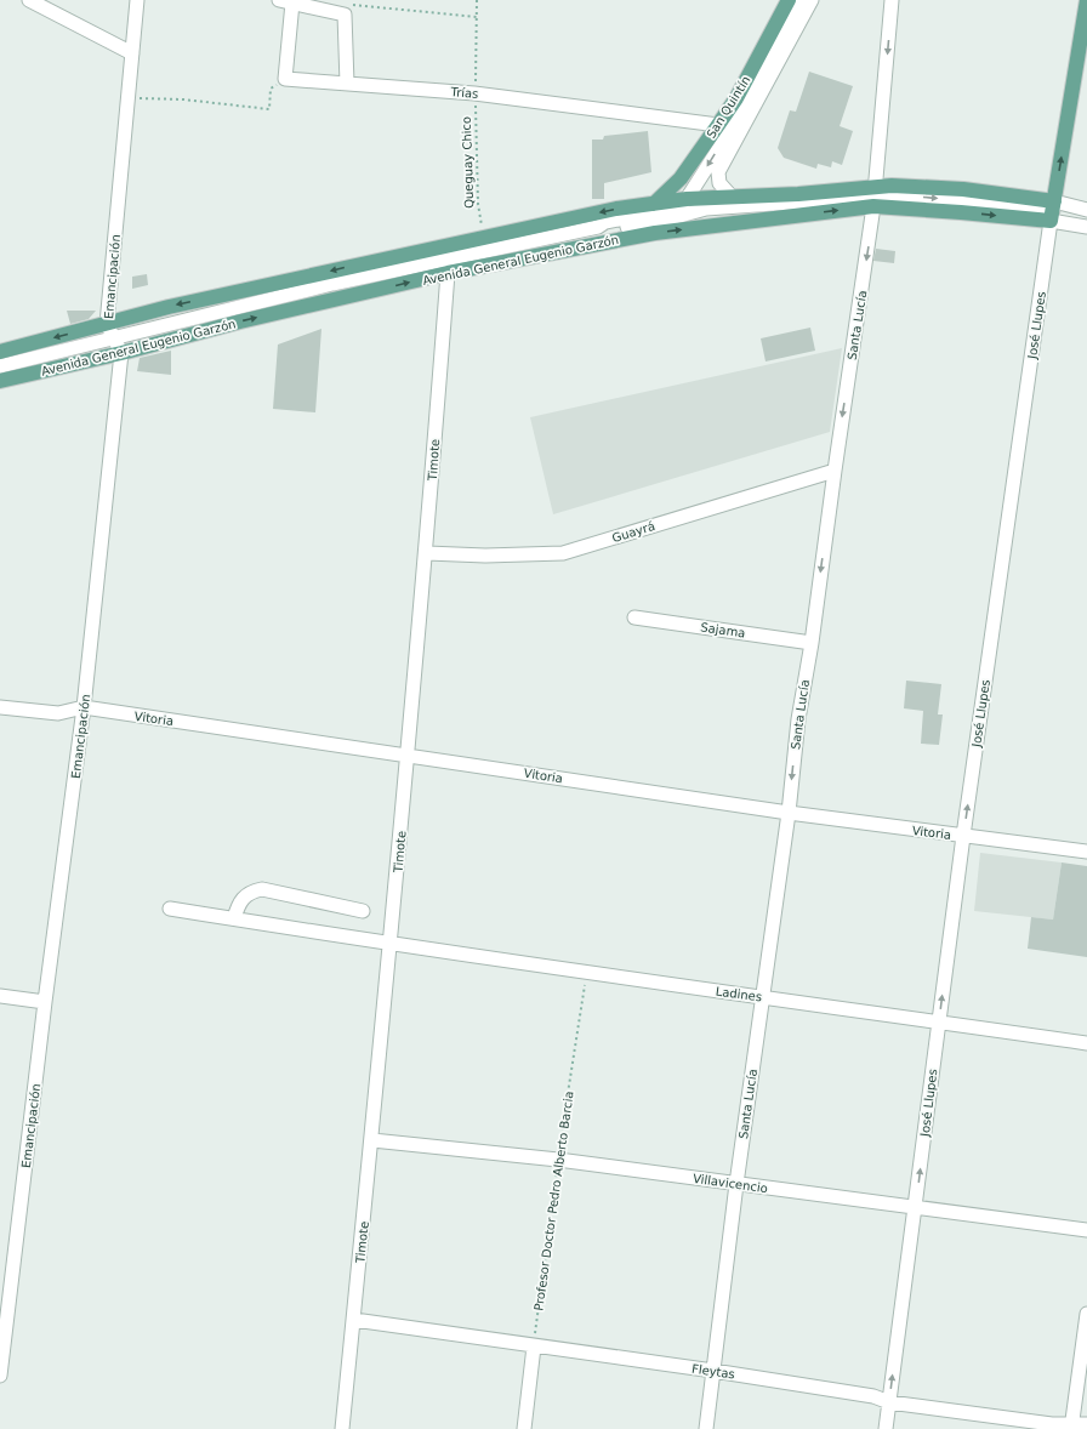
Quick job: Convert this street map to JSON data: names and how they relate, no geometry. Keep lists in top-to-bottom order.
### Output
{
  "streets": {
    "main road": ["San Quintín", "Avenida General Eugenio Garzón", "José Llupes"],
    "street": [
      "Trías",
      "Emancipación",
      "Santa Lucía",
      "Timote",
      "Guayrá",
      "Sajama",
      "Vitoria",
      "Ladines",
      "Villavicencio",
      "Fleytas"
    ],
    "path": ["Queguay Chico", "Profesor Doctor Pedro Alberto Barcia"]
  },
  "crossings": [
    ["Trías", "San Quintín"],
    ["Trías", "Queguay Chico"],
    ["San Quintín", "Avenida General Eugenio Garzón"],
    ["Queguay Chico", "Avenida General Eugenio Garzón"],
    ["Avenida General Eugenio Garzón", "Emancipación"],
    ["Avenida General Eugenio Garzón", "Santa Lucía"],
    ["Avenida General Eugenio Garzón", "José Llupes"],
    ["Avenida General Eugenio Garzón", "Timote"],
    ["Emancipación", "Vitoria"],
    ["Santa Lucía", "Guayrá"],
    ["Santa Lucía", "Sajama"],
    ["Santa Lucía", "Vitoria"],
    ["Santa Lucía", "Ladines"],
    ["Santa Lucía", "Villavicencio"],
    ["Santa Lucía", "Fleytas"],
    ["José Llupes", "Vitoria"],
    ["José Llupes", "Ladines"],
    ["José Llupes", "Villavicencio"],
    ["José Llupes", "Fleytas"],
    ["Timote", "Guayrá"],
    ["Timote", "Vitoria"],
    ["Timote", "Ladines"],
    ["Timote", "Villavicencio"],
    ["Timote", "Fleytas"],
    ["Ladines", "Profesor Doctor Pedro Alberto Barcia"],
    ["Villavicencio", "Profesor Doctor Pedro Alberto Barcia"],
    ["Profesor Doctor Pedro Alberto Barcia", "Fleytas"]
  ],
  "one_way": ["Santa Lucía", "José Llupes"]
}
